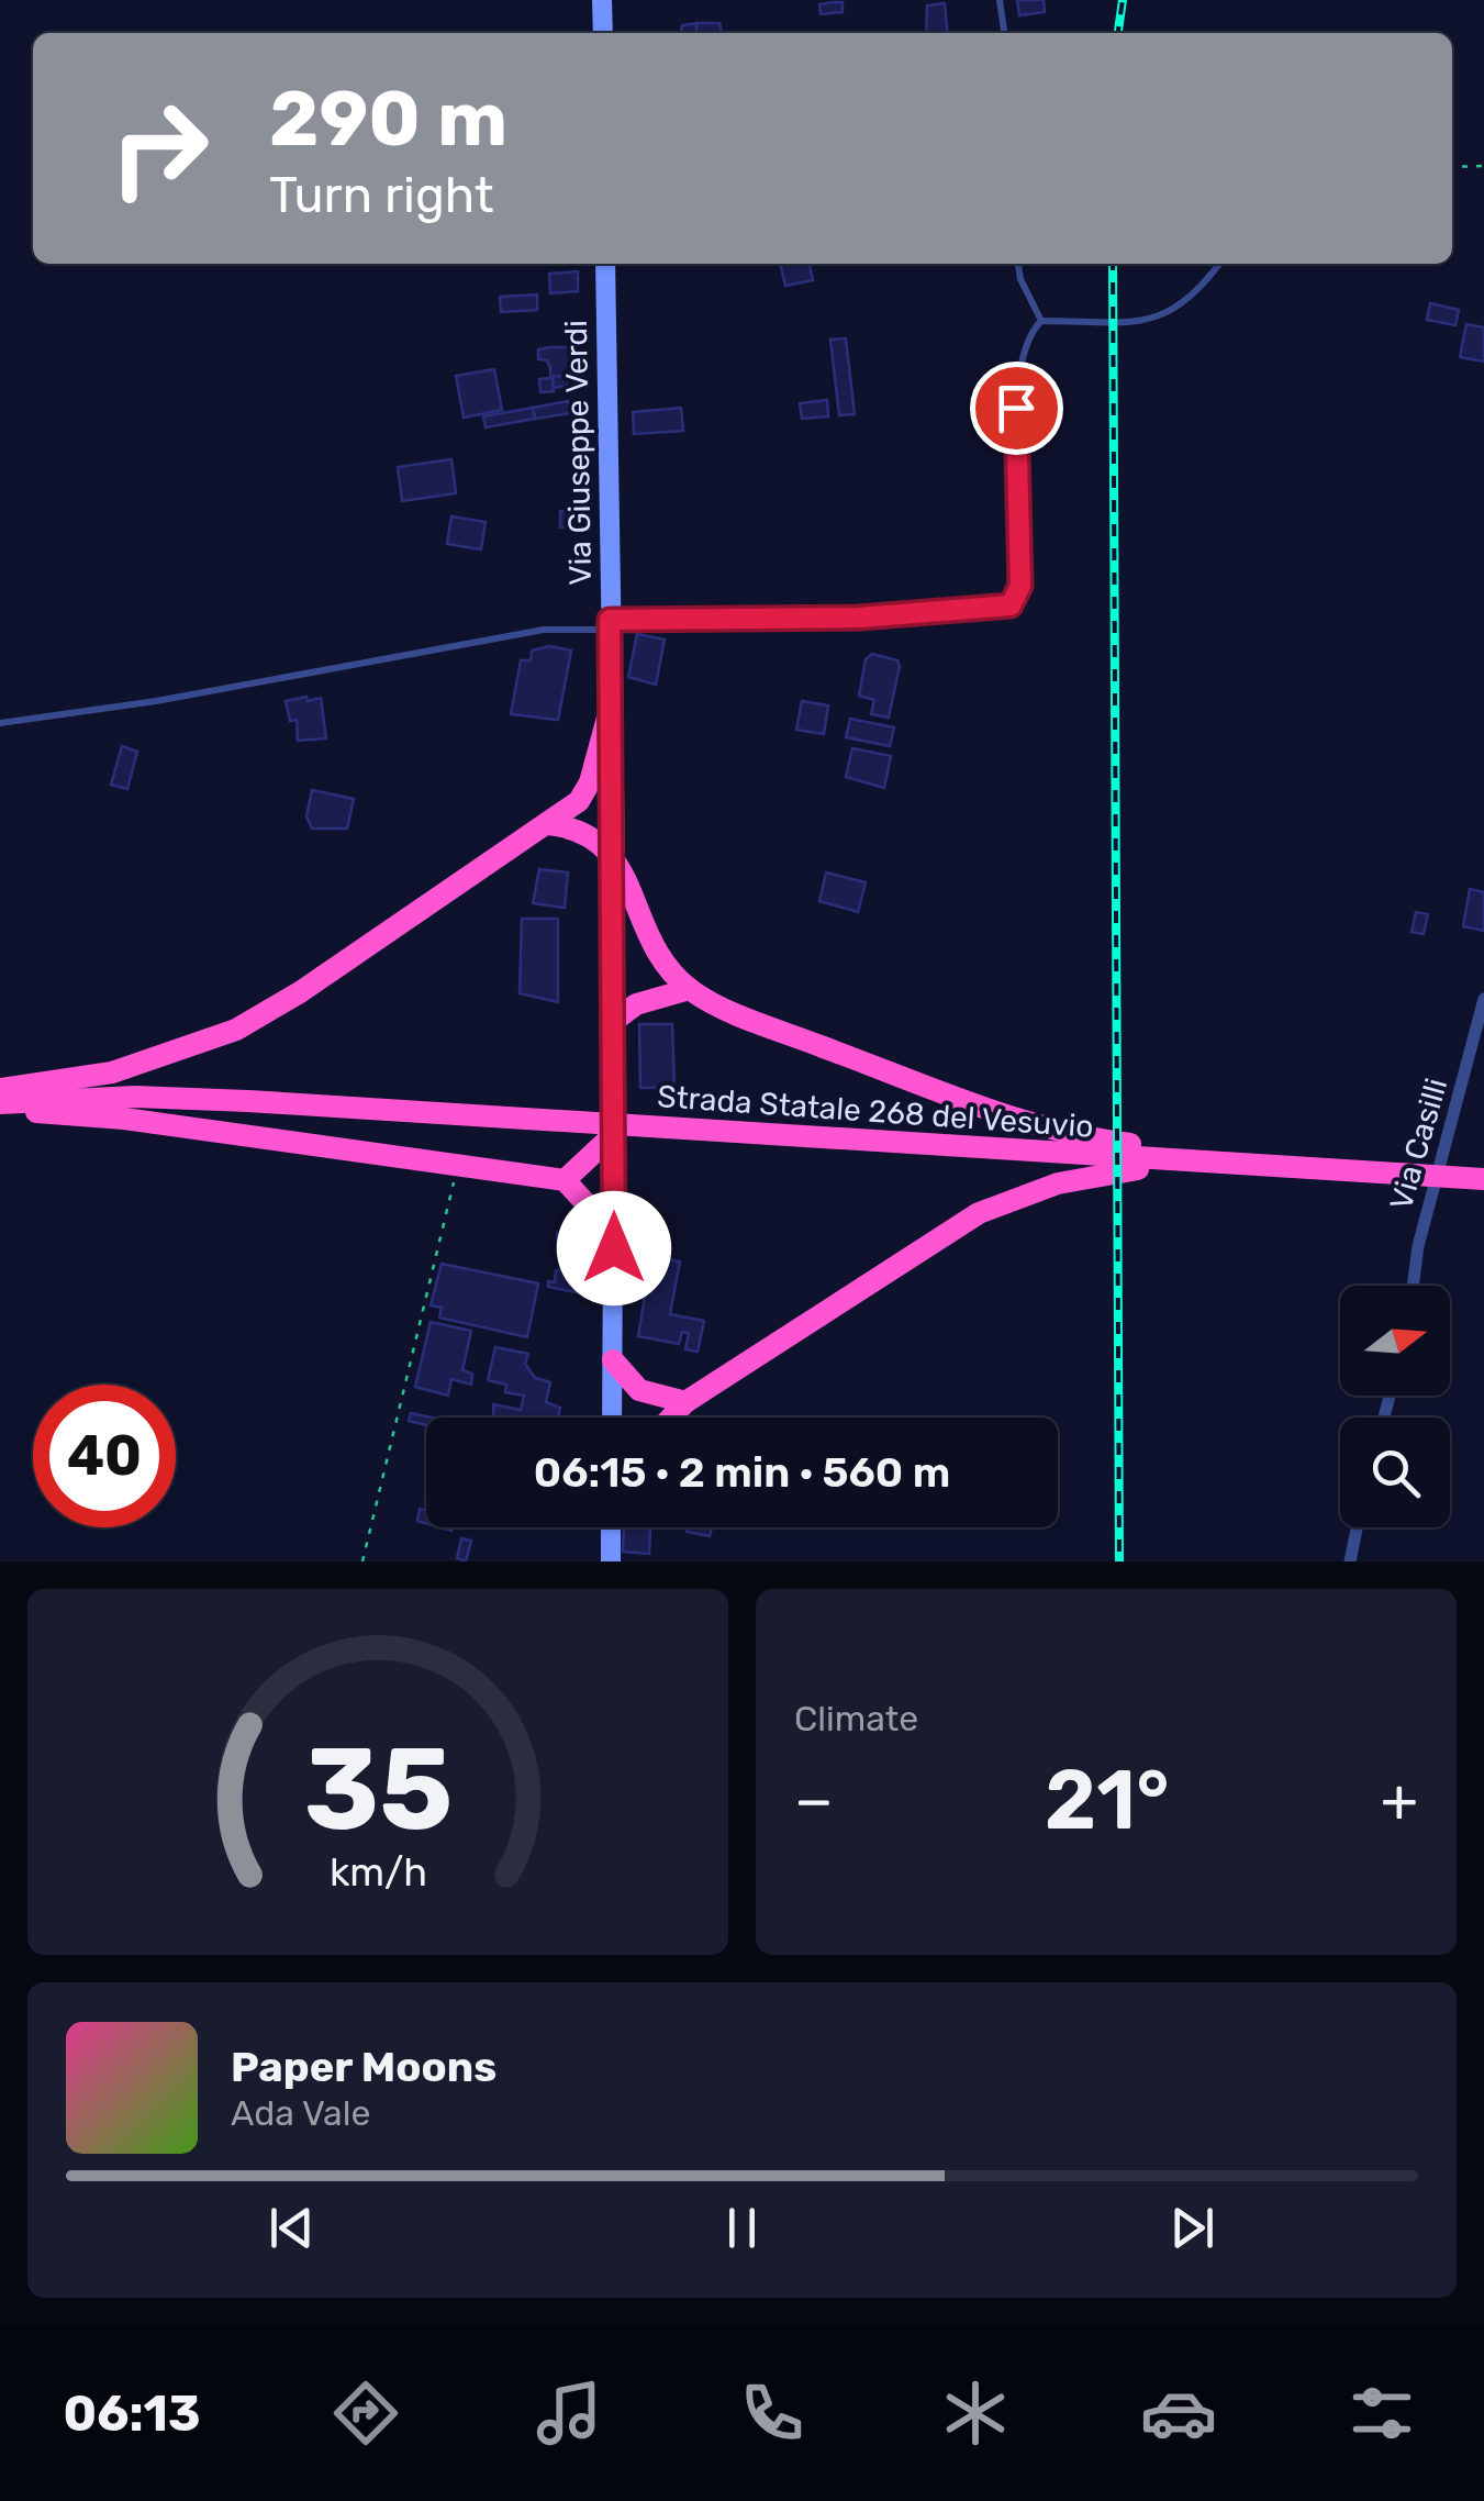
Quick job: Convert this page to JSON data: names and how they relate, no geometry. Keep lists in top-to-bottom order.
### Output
{
  "streets": {
    "highway": ["Strada Statale 268 del Vesuvio"],
    "street": ["Via Giuseppe Verdi", "Via Casilli"]
  },
  "north": "right",
  "page": {
    "turn": ["290 m", "Turn right"],
    "limit": "40",
    "trip": "06:15 · 2 min · 560 m",
    "tile": "Climate",
    "heat": ["−", "21°", "+"],
    "song": ["Paper Moons", "Ada Vale"],
    "tabs": "06:13",
    "gauge": ["35", "km/h"]
  }
}
